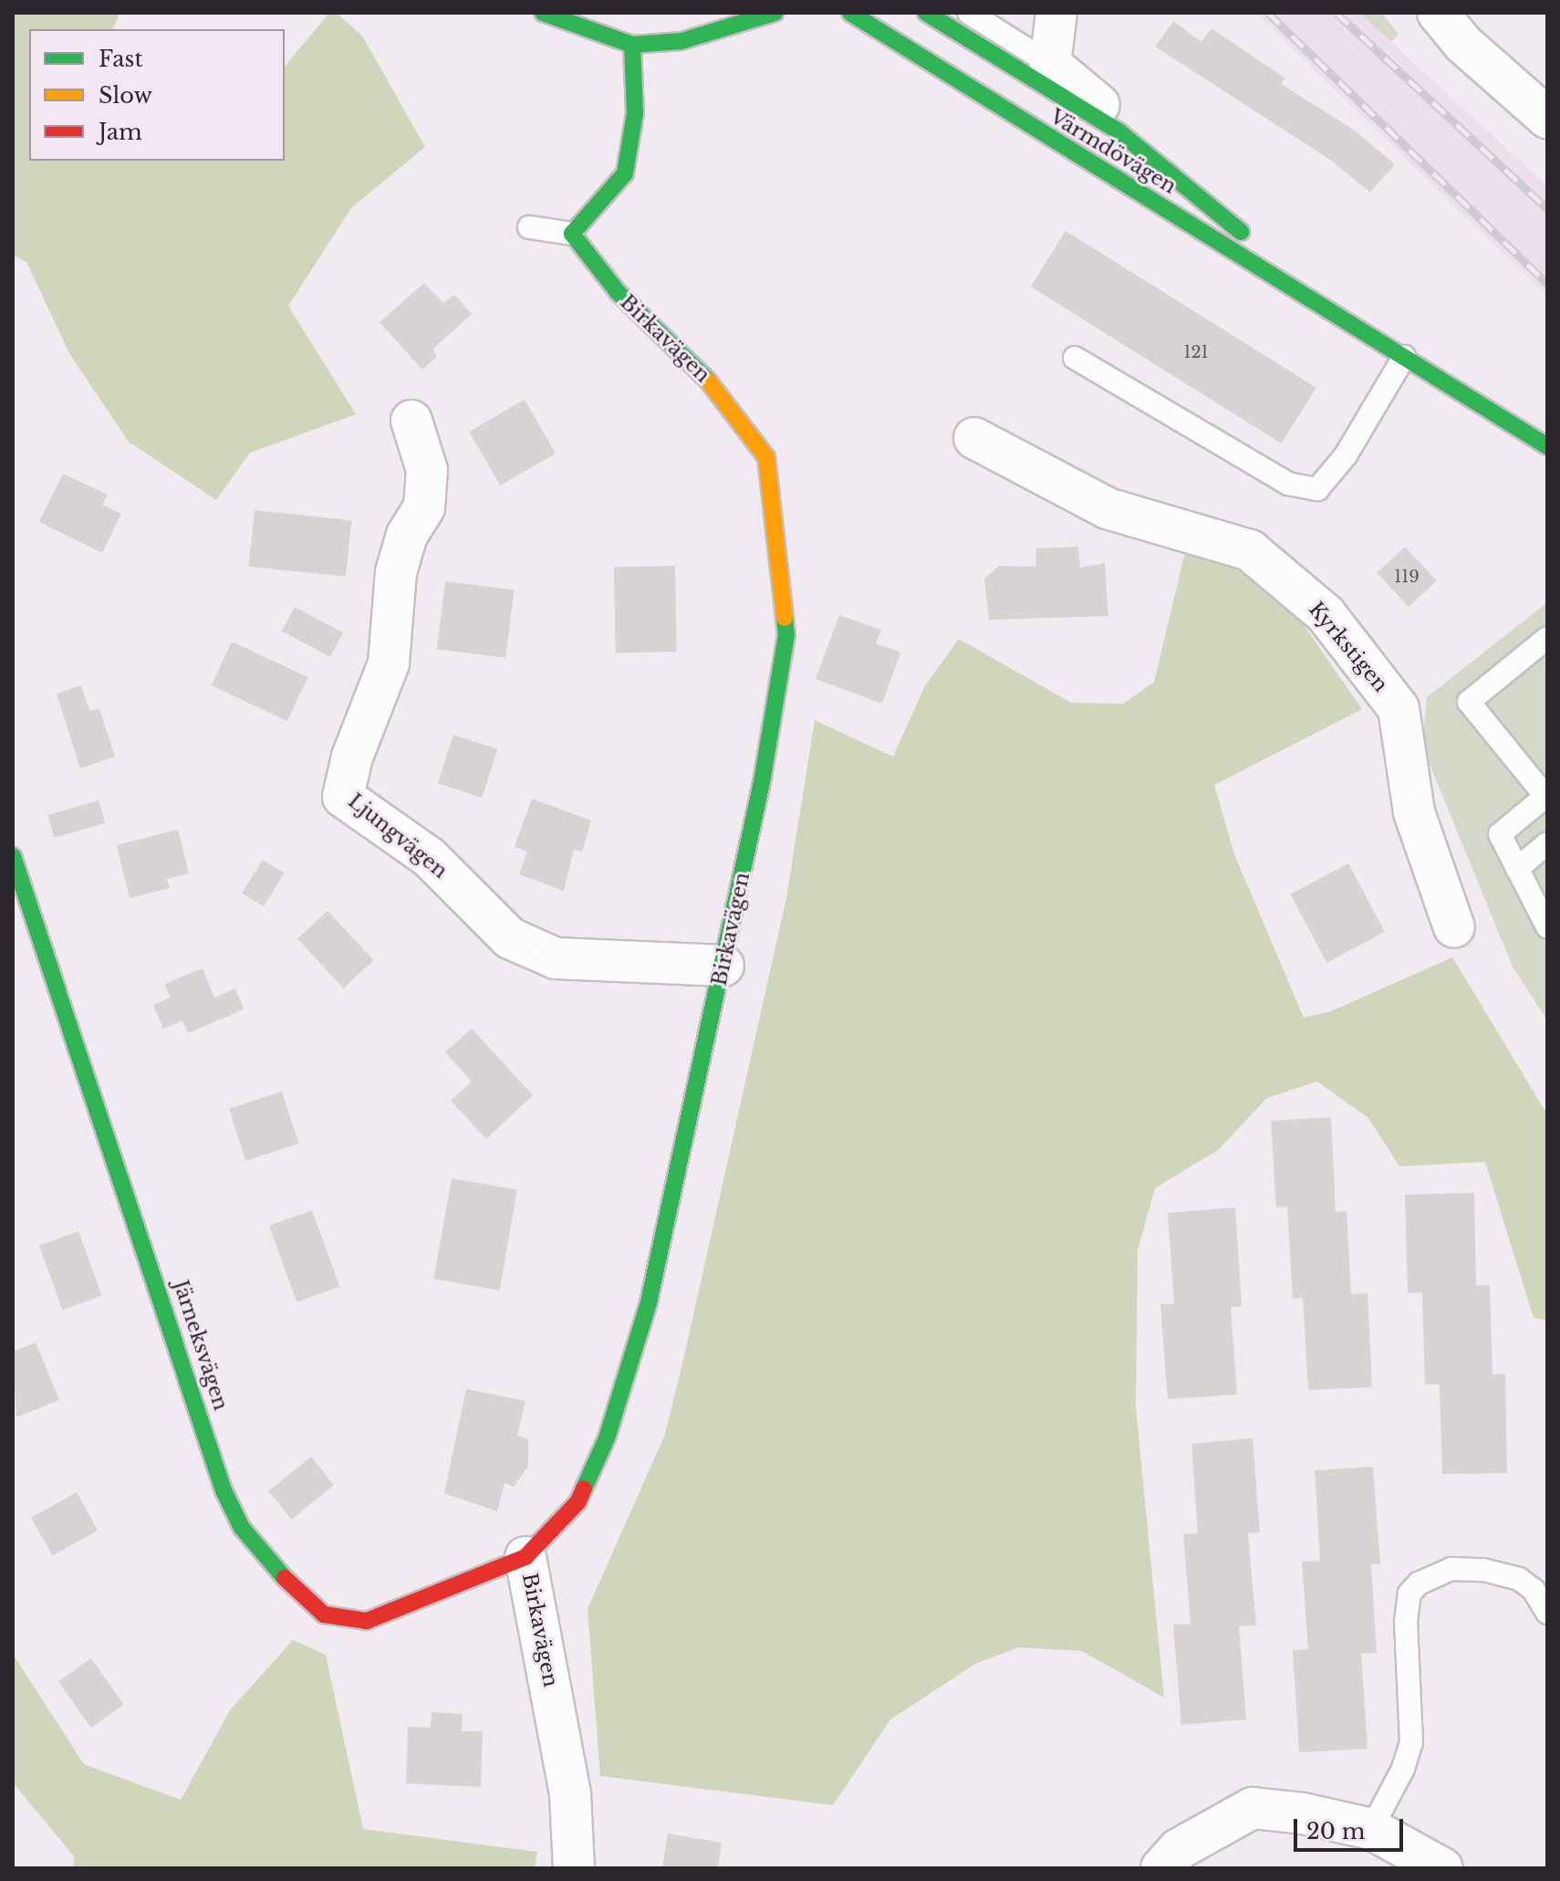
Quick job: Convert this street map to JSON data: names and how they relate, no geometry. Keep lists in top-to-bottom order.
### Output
{
  "streets": {
    "street": [
      "Värmdövägen",
      "Birkavägen",
      "Kyrkstigen",
      "Ljungvägen",
      "Järneksvägen"
    ]
  },
  "crossings": [
    ["Birkavägen", "Ljungvägen"],
    ["Birkavägen", "Järneksvägen"]
  ],
  "house_numbers": ["121", "119"],
  "legend": ["Fast", "Slow", "Jam"],
  "scale_bar": "20 m"
}
